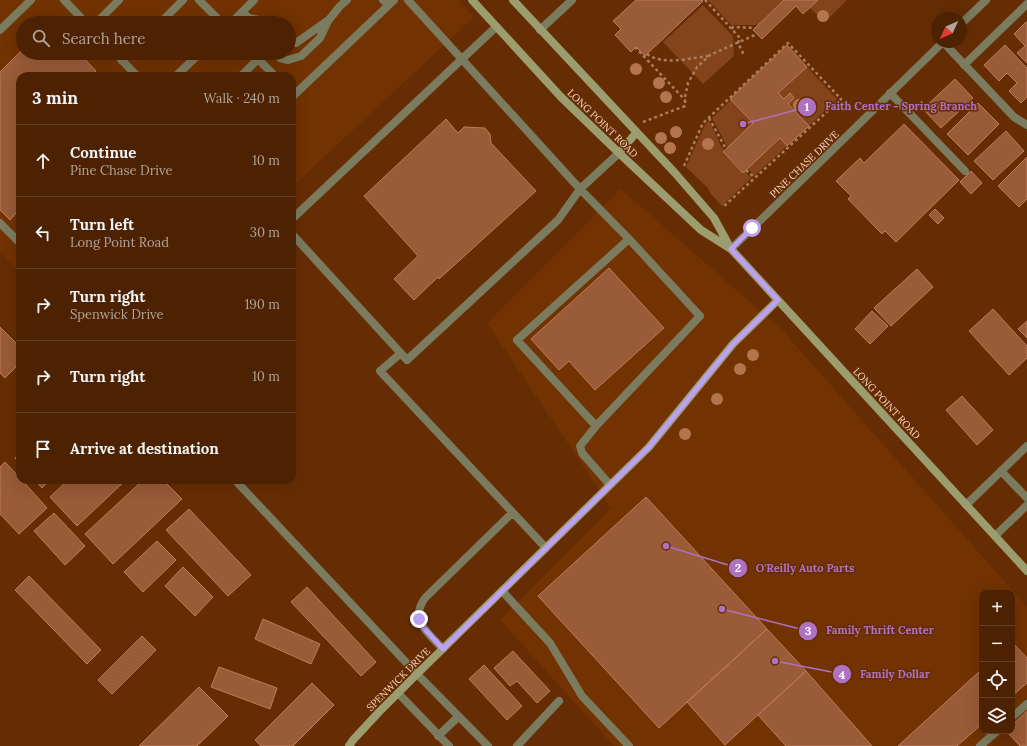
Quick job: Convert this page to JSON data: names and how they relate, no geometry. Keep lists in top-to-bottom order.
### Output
{
  "streets": {
    "main road": ["LONG POINT ROAD", "SPENWICK DRIVE"],
    "street": ["PINE CHASE DRIVE"]
  },
  "crossings": [
    ["LONG POINT ROAD", "PINE CHASE DRIVE"],
    ["LONG POINT ROAD", "SPENWICK DRIVE"]
  ],
  "places": [
    "Faith Center - Spring Branch",
    "O'Reilly Auto Parts",
    "Family Thrift Center",
    "Family Dollar"
  ],
  "north": "bottom left",
  "page": {
    "search": "Search here",
    "heading": ["3 min", "Walk · 240 m"],
    "list": [
      ["Continue", "Pine Chase Drive", "10 m"],
      ["Turn left", "Long Point Road", "30 m"],
      ["Turn right", "Spenwick Drive", "190 m"],
      ["Turn right", "10 m"],
      "Arrive at destination"
    ],
    "map_buttons": ["+", "−"]
  }
}
